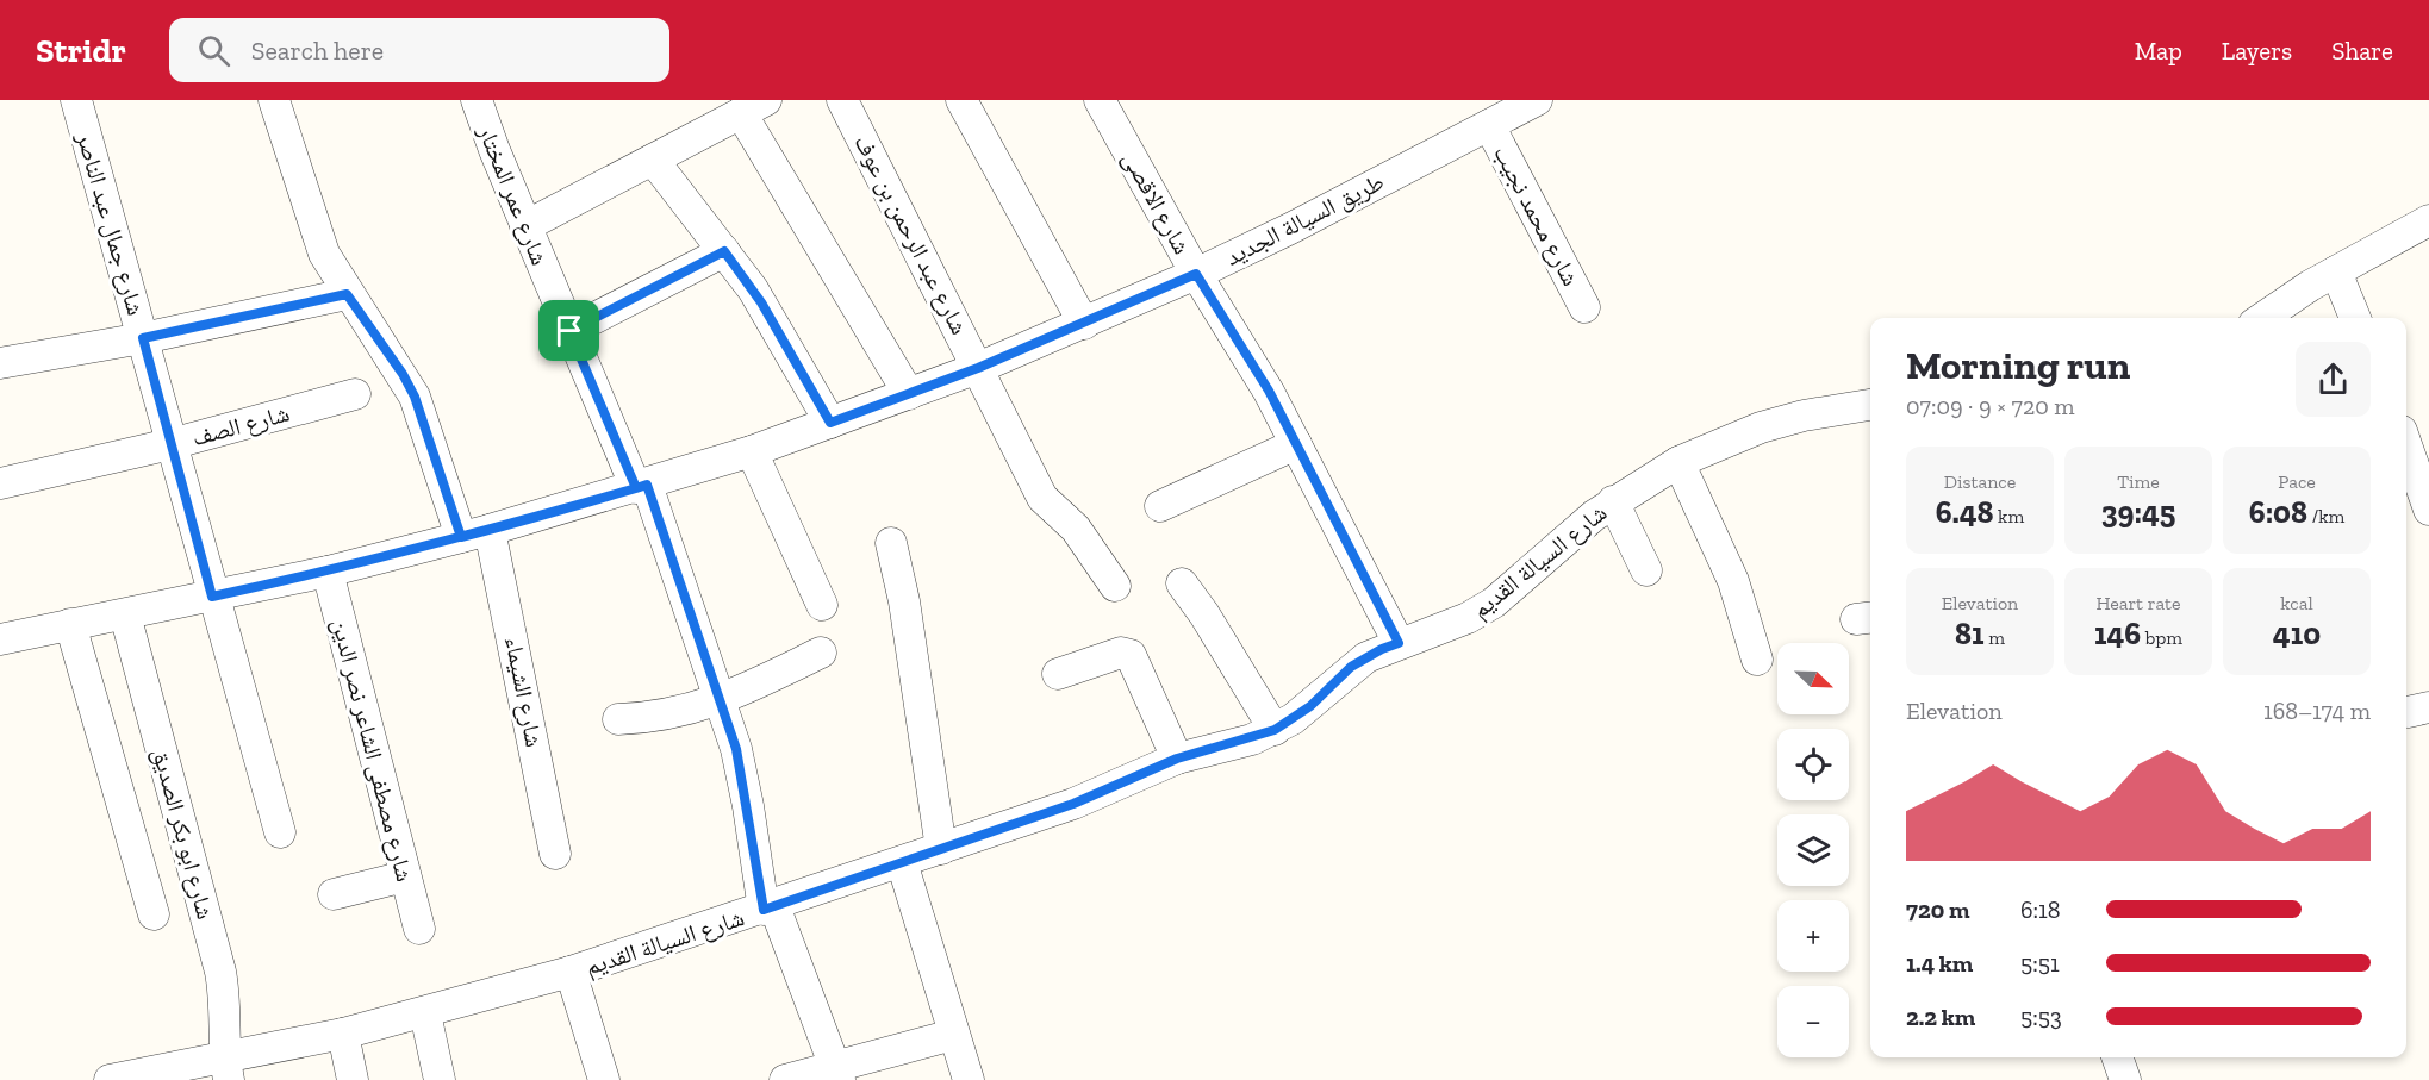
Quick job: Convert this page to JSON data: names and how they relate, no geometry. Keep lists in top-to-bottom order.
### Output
{
  "streets": {
    "street": [
      "شارع عمر المختار",
      "شارع الاقصى",
      "شارع محمد نجيب",
      "طريق السيالة الجديد",
      "شارع جمال عبد الناصر",
      "شارع عبد الرحمن بن عوف",
      "شارع الصف",
      "شارع السيالة القديم",
      "شارع الشيماء",
      "شارع مصطفى الشاعر نصر الدين",
      "شارع ابو بكر الصديق"
    ]
  },
  "crossings": [
    ["شارع عمر المختار", "طريق السيالة الجديد"],
    ["شارع عمر المختار", "شارع السيالة القديم"],
    ["شارع الاقصى", "طريق السيالة الجديد"],
    ["شارع الاقصى", "شارع السيالة القديم"],
    ["شارع محمد نجيب", "طريق السيالة الجديد"],
    ["طريق السيالة الجديد", "شارع جمال عبد الناصر"],
    ["طريق السيالة الجديد", "شارع عبد الرحمن بن عوف"],
    ["طريق السيالة الجديد", "شارع الشيماء"],
    ["طريق السيالة الجديد", "شارع مصطفى الشاعر نصر الدين"],
    ["طريق السيالة الجديد", "شارع ابو بكر الصديق"],
    ["شارع جمال عبد الناصر", "شارع الصف"],
    ["شارع السيالة القديم", "شارع ابو بكر الصديق"]
  ],
  "north": "bottom right",
  "page": {
    "header": "Stridr",
    "search": "Search here",
    "nav": ["Map", "Layers", "Share"],
    "heading": ["Morning run", "07:09 · 9 × 720 m"],
    "stats": [
      ["Distance", "6.48 km"],
      ["Time", "39:45"],
      ["Pace", "6:08 /km"],
      ["Elevation", "81 m"],
      ["Heart rate", "146 bpm"],
      ["kcal", "410"]
    ],
    "map_buttons": ["+", "−"],
    "chart": ["Elevation", "168–174 m"],
    "list": [
      {
        "name": "720 m",
        "note": "6:18"
      },
      {
        "name": "1.4 km",
        "note": "5:51"
      },
      {
        "name": "2.2 km",
        "note": "5:53"
      }
    ]
  }
}
